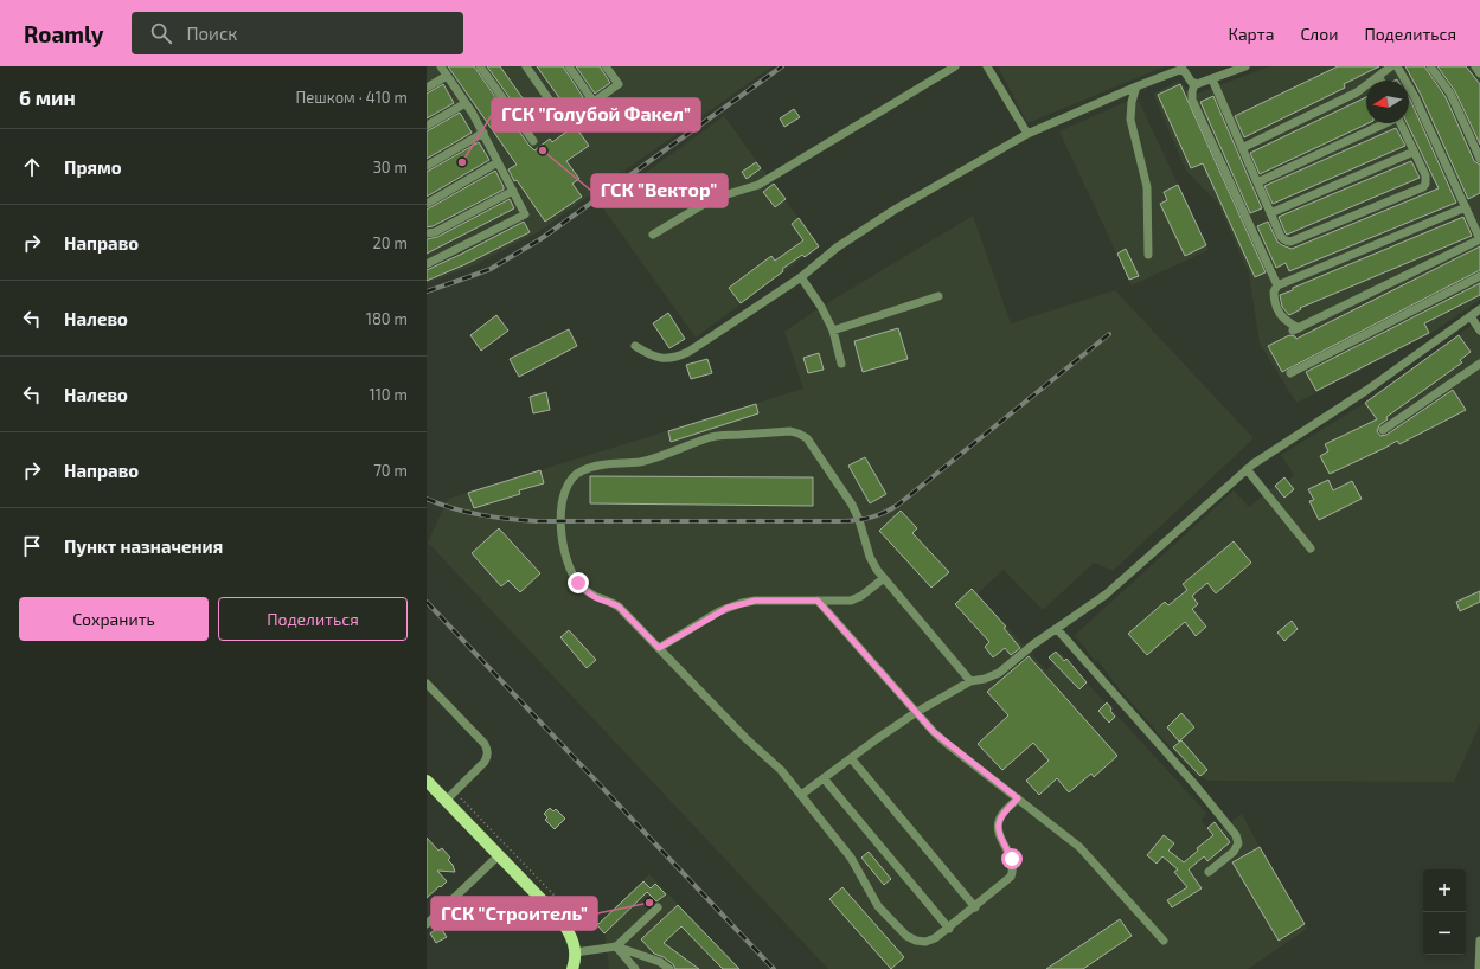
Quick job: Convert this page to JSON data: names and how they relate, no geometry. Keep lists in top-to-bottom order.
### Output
{
  "places": ["ГСК \"Вектор\"", "ГСК \"Голубой Факел\"", "ГСК \"Строитель\""],
  "north": "left",
  "page": {
    "header": "Roamly",
    "search": "Поиск",
    "nav": ["Карта", "Слои", "Поделиться"],
    "heading": ["6 мин", "Пешком · 410 m"],
    "list": [
      ["Прямо", "30 m"],
      ["Направо", "20 m"],
      ["Налево", "180 m"],
      ["Налево", "110 m"],
      ["Направо", "70 m"],
      "Пункт назначения"
    ],
    "buttons": ["Сохранить", "Поделиться"],
    "map_buttons": ["+", "−"]
  }
}
